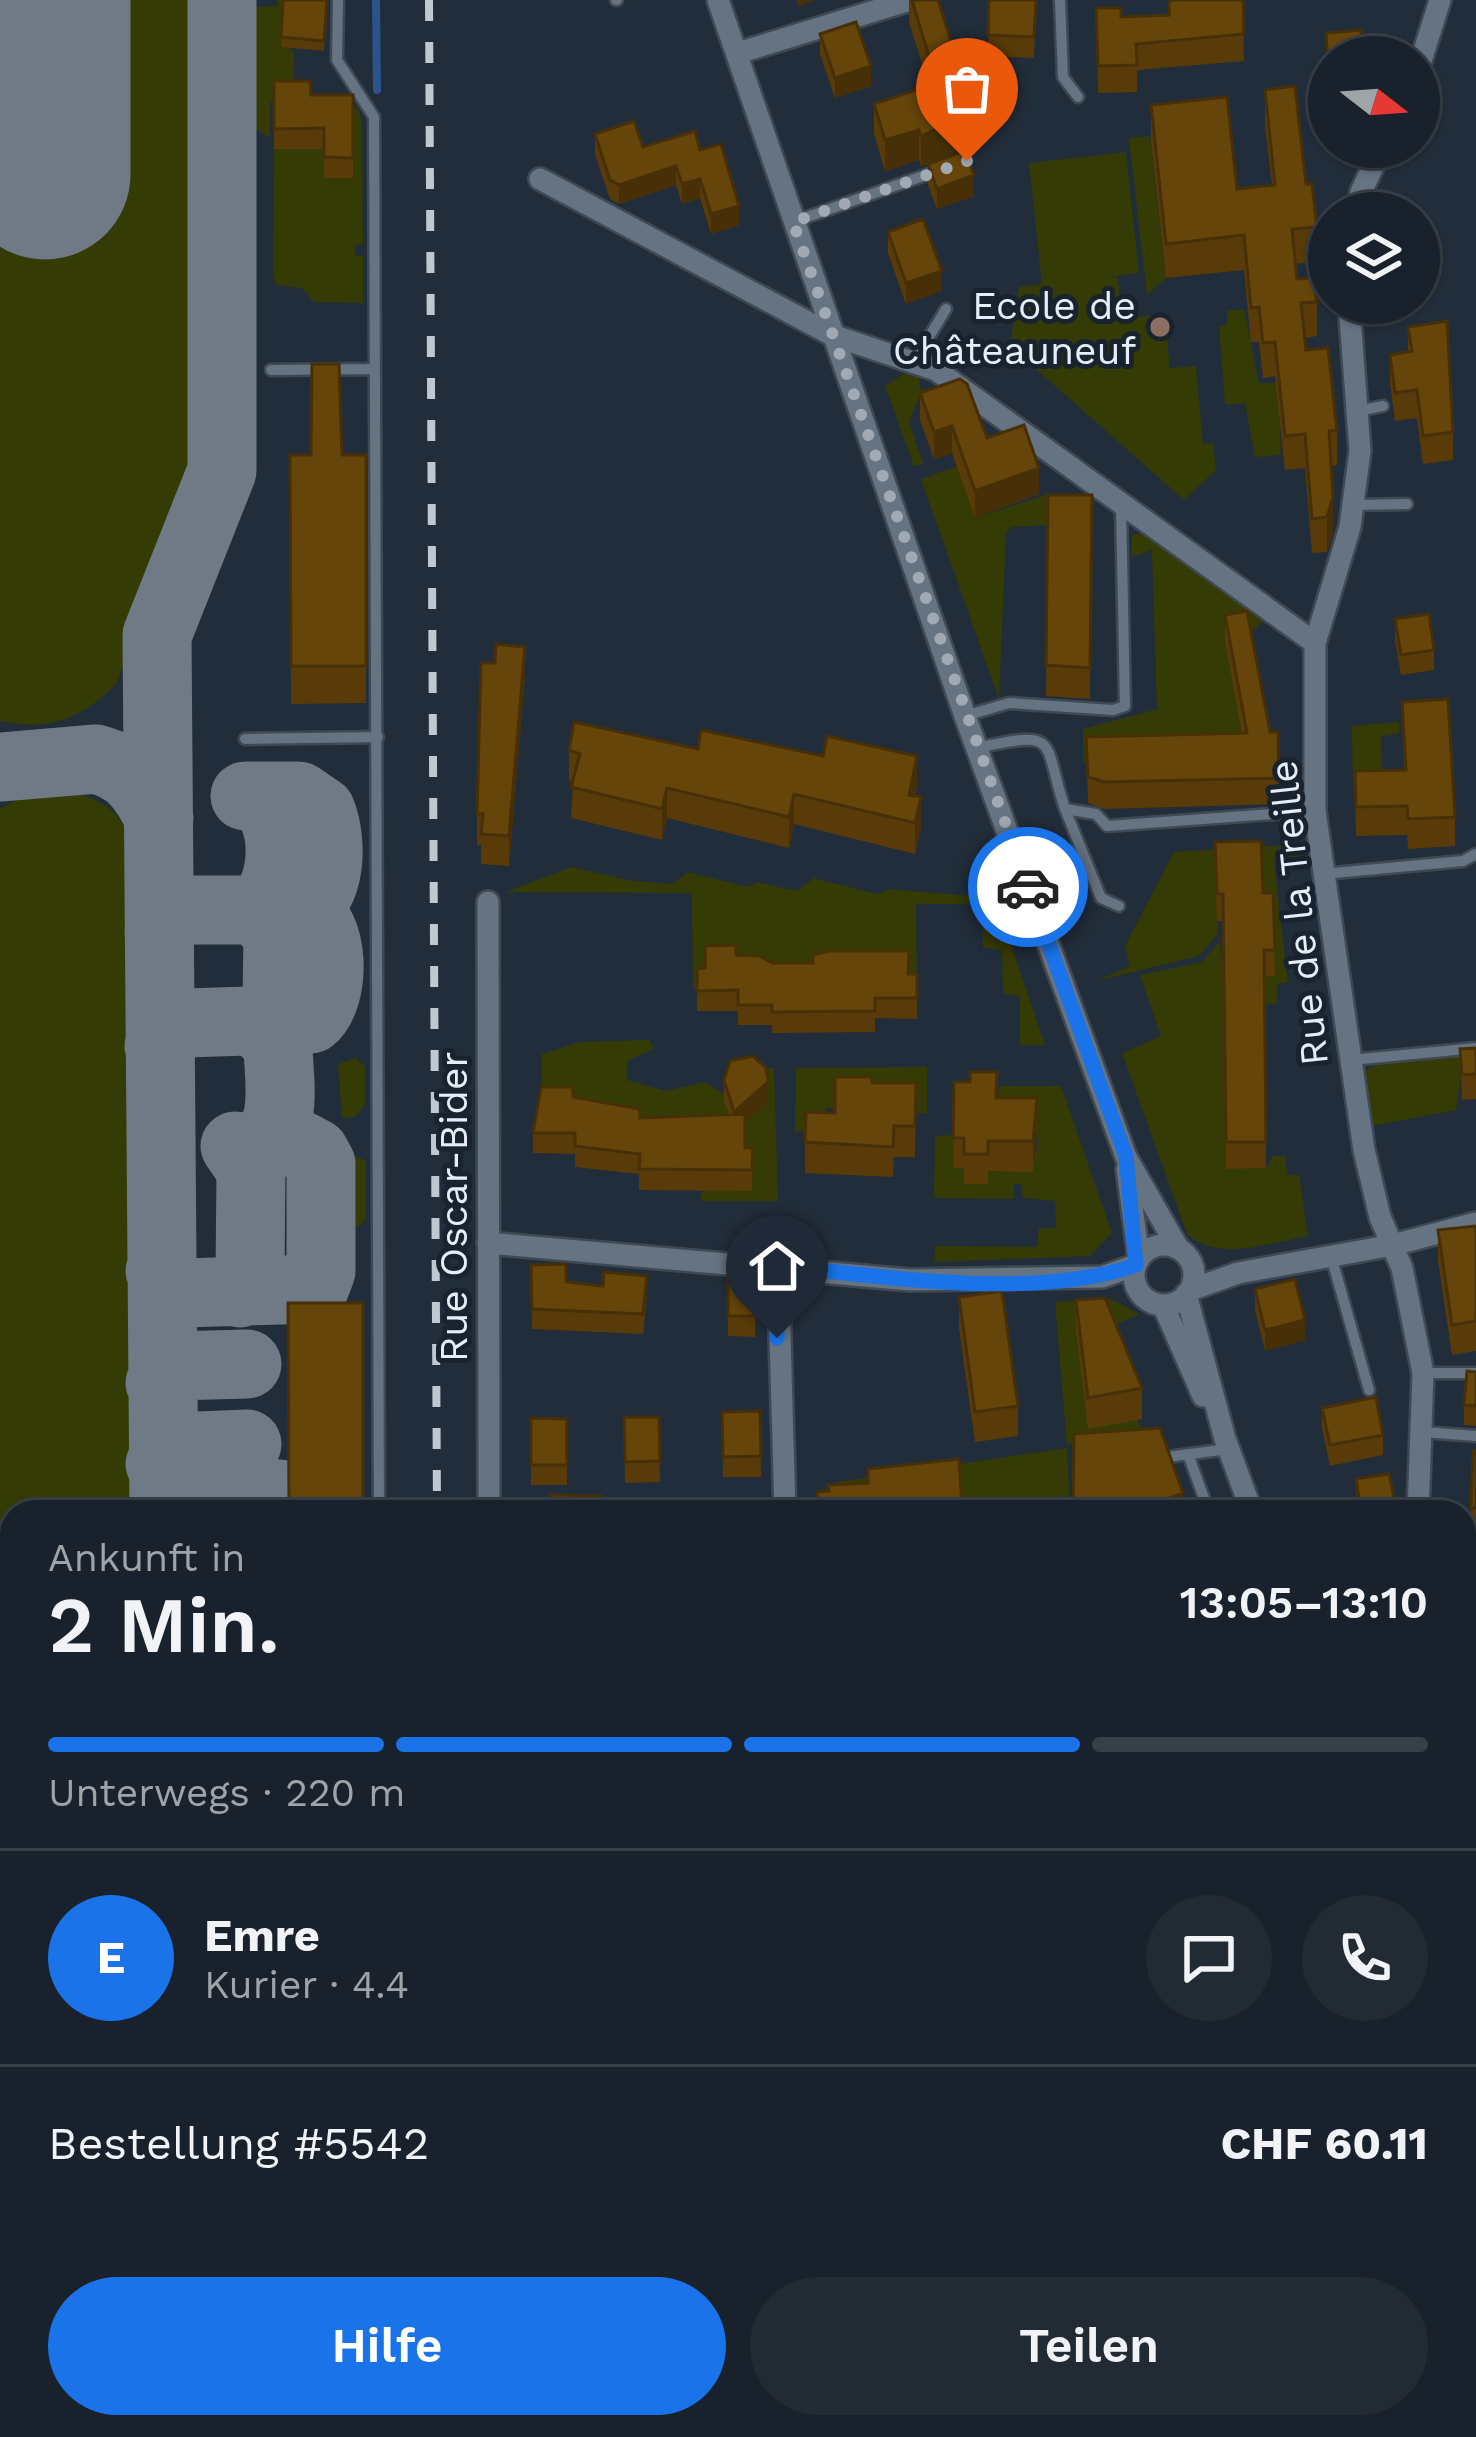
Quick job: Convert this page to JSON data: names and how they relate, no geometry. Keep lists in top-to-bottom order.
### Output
{
  "streets": {
    "street": ["Rue de la Treille", "Rue Oscar-Bider"]
  },
  "places": ["Ecole de Châteauneuf"],
  "north": "right",
  "page": {
    "heading": ["2 Min.", "Ankunft in", "13:05–13:10"],
    "panel": [
      "Emre",
      "Kurier · 4.4",
      "Bestellung #5542",
      "CHF 60.11"
    ],
    "bar": "Unterwegs · 220 m",
    "round": "E",
    "buttons": ["Hilfe", "Teilen"]
  }
}
